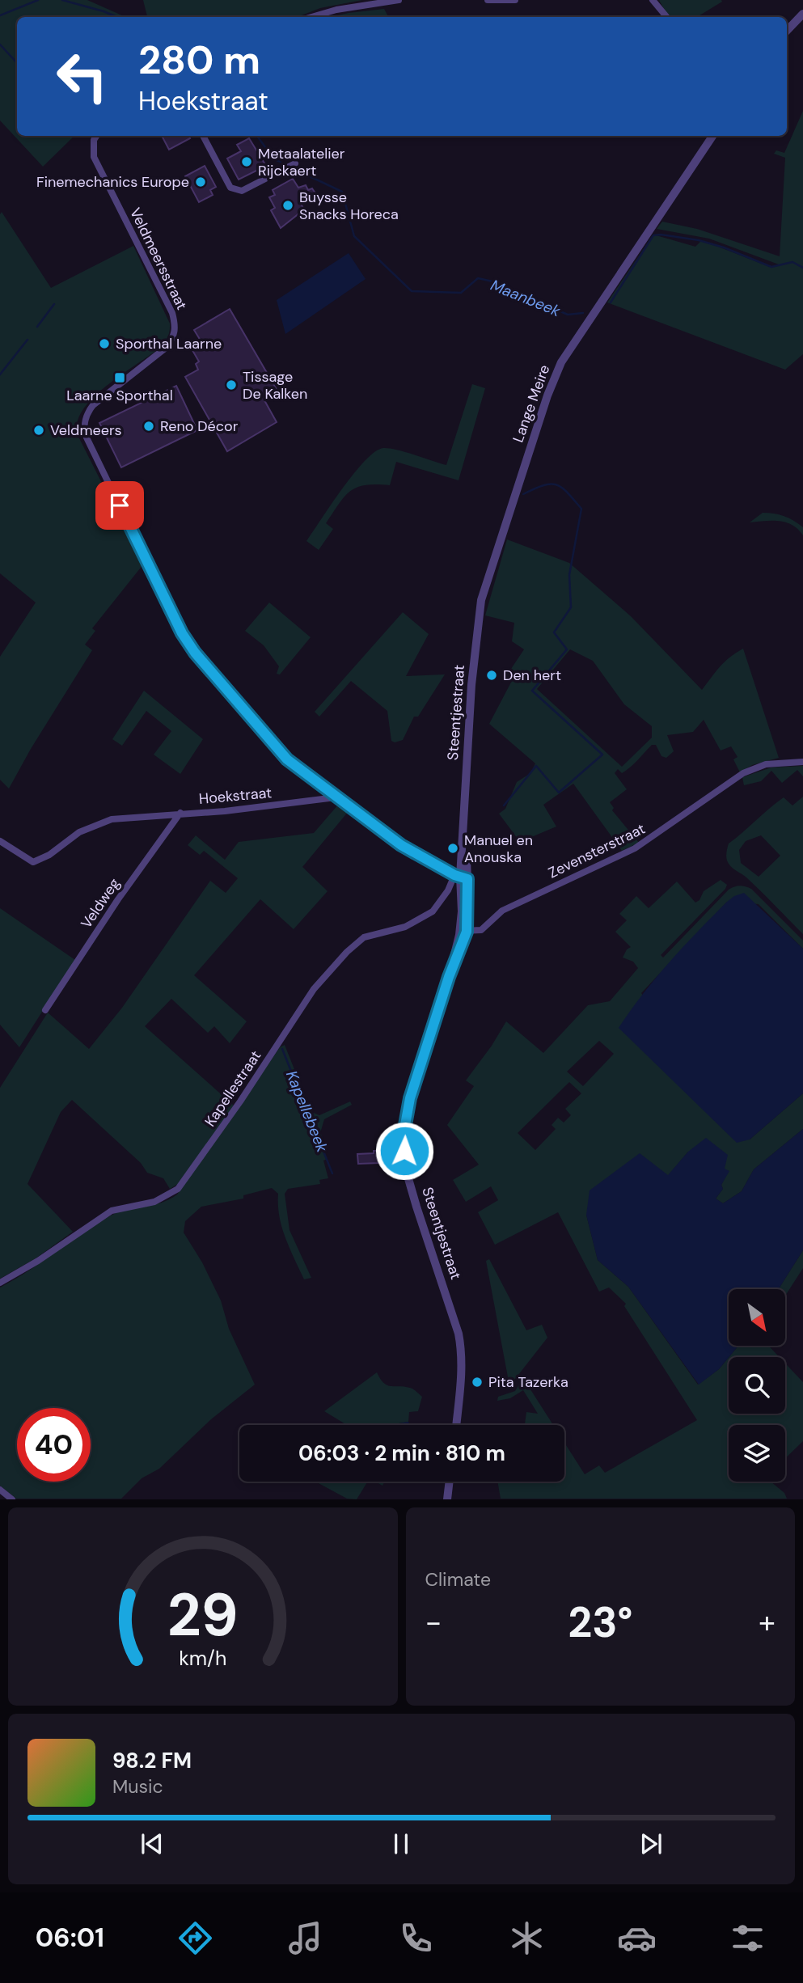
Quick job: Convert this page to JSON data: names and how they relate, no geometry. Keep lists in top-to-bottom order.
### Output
{
  "streets": {
    "street": [
      "Veldmeersstraat",
      "Lange Meire",
      "Steentjestraat",
      "Hoekstraat",
      "Zevensterstraat",
      "Veldweg",
      "Kapellestraat"
    ]
  },
  "crossings": [
    ["Veldmeersstraat", "Hoekstraat"],
    ["Lange Meire", "Steentjestraat"],
    ["Steentjestraat", "Zevensterstraat"],
    ["Steentjestraat", "Kapellestraat"],
    ["Hoekstraat", "Veldweg"]
  ],
  "water": ["Maanbeek", "Kapellebeek"],
  "places": {
    "other": [
      "Metaalatelier Rijckaert",
      "Finemechanics Europe",
      "Buysse Snacks Horeca",
      "Sporthal Laarne",
      "Tissage De Kalken",
      "Reno Décor",
      "Veldmeers",
      "Den hert",
      "Manuel en Anouska",
      "Pita Tazerka"
    ],
    "transit": ["Laarne Sporthal"]
  },
  "north": "bottom right",
  "page": {
    "turn": ["280 m", "Hoekstraat"],
    "limit": "40",
    "trip": "06:03 · 2 min · 810 m",
    "tile": "Climate",
    "heat": ["−", "23°", "+"],
    "song": ["98.2 FM", "Music"],
    "tabs": "06:01",
    "gauge": ["29", "km/h"]
  }
}
